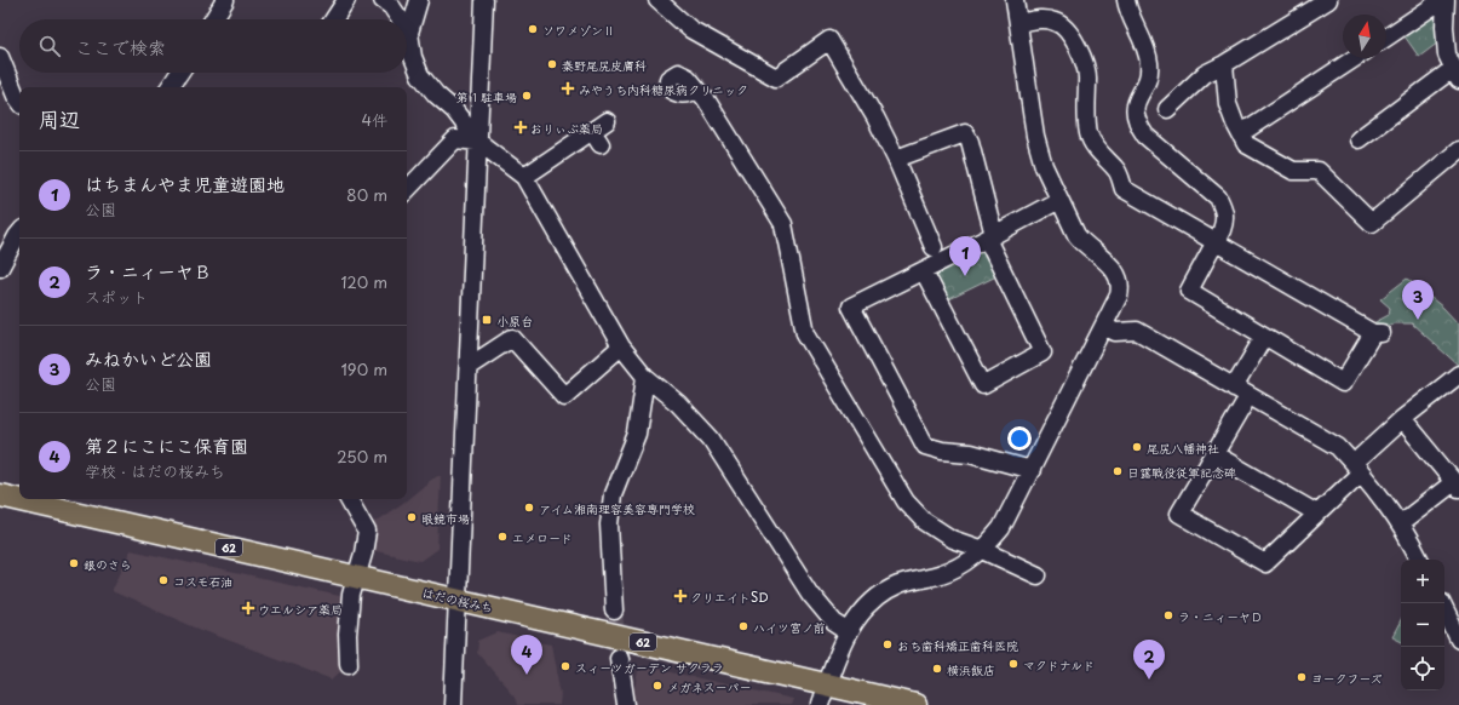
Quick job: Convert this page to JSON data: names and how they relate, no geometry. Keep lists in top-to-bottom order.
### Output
{
  "streets": {
    "main road": ["62", "はだの桜みち"]
  },
  "places": {
    "other": [
      "ソワメゾンⅡ",
      "秦野尾尻皮膚科",
      "第１駐車場",
      "尾尻八幡神社",
      "日露戰役従軍記念碑",
      "アイム湘南理容美容専門学校",
      "眼鏡市場",
      "エメロード",
      "銀のさら",
      "コスモ石油",
      "ラ・ニィーヤＤ",
      "ハイツ宮ノ前",
      "おち歯科矯正歯科医院",
      "マクドナルド",
      "スィーツガーデン サクララ",
      "横浜飯店",
      "ヨークフーズ",
      "メガネスーパー"
    ],
    "health": [
      "みやうち内科糖尿病クリニック",
      "おりぃぶ薬局",
      "クリエイトSD",
      "ウエルシア薬局"
    ],
    "transit": ["小原台"]
  },
  "north": "top",
  "page": {
    "search": "ここで検索",
    "heading": ["周辺", "4件"],
    "list": [
      {
        "mark": "1",
        "name": "はちまんやま児童遊園地",
        "note": "公園",
        "value": "80 m"
      },
      {
        "mark": "2",
        "name": "ラ・ニィーヤＢ",
        "note": "スポット",
        "value": "120 m"
      },
      {
        "mark": "3",
        "name": "みねかいど公園",
        "note": "公園",
        "value": "190 m"
      },
      {
        "mark": "4",
        "name": "第２にこにこ保育園",
        "note": "学校 · はだの桜みち",
        "value": "250 m"
      }
    ],
    "pins": [
      "1",
      "3",
      "4",
      "2"
    ],
    "map_buttons": ["+", "−"]
  }
}
